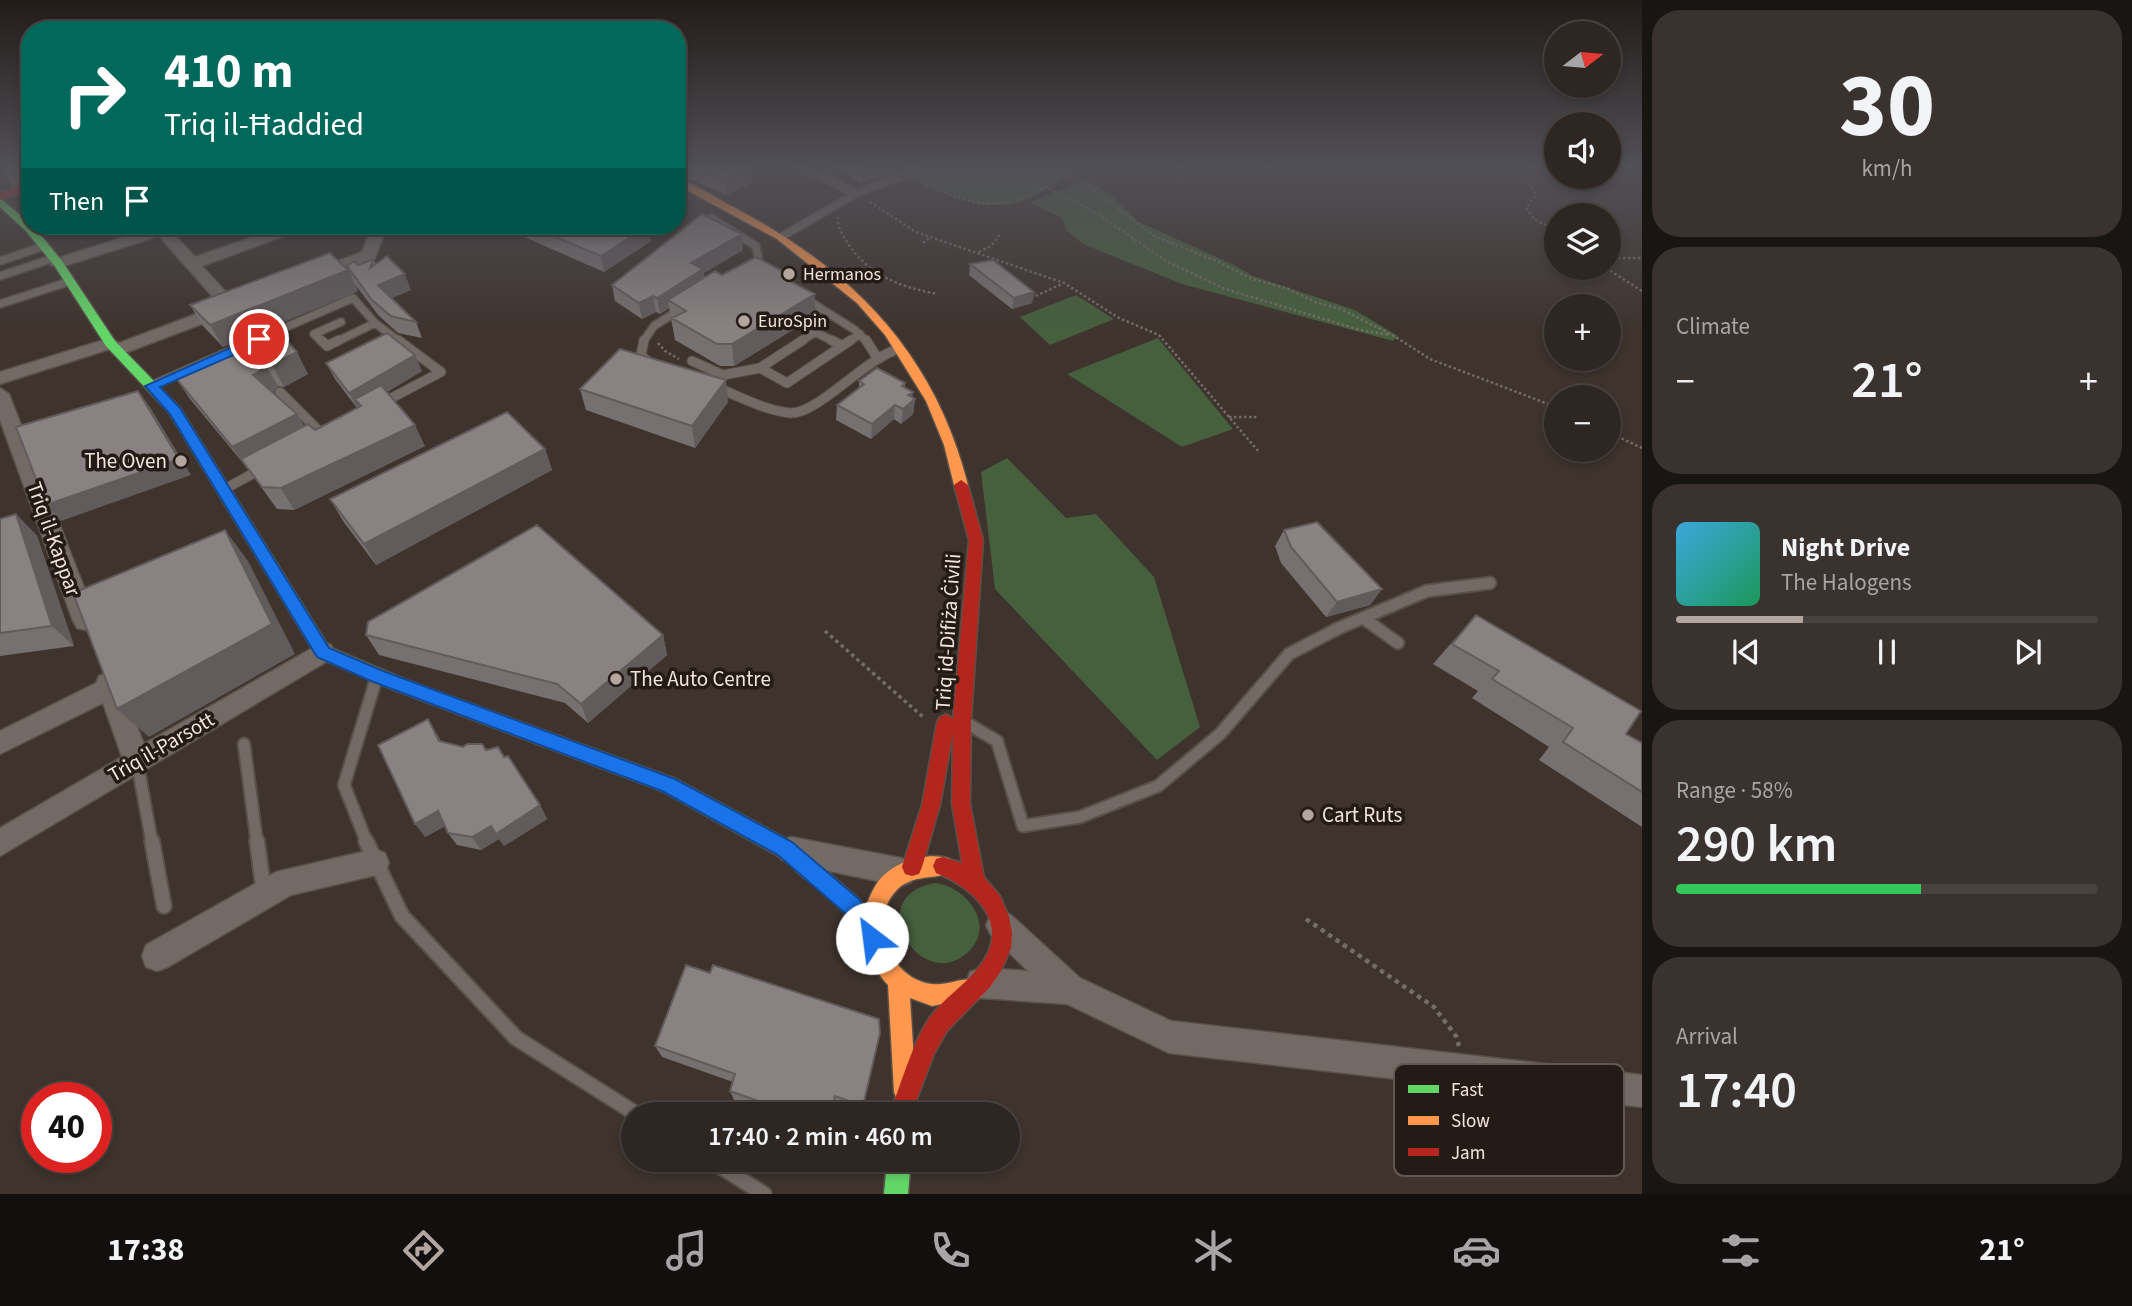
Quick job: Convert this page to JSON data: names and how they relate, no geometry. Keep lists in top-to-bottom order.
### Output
{
  "streets": {
    "main road": ["Triq id-Difiża Ċivili"],
    "street": ["Triq il-Kappar", "Triq il-Parsott"]
  },
  "places": [
    "Hermanos",
    "EuroSpin",
    "The Oven",
    "The Auto Centre",
    "Cart Ruts"
  ],
  "legend": ["Fast", "Slow", "Jam"],
  "north": "right",
  "page": {
    "tile": [
      ["30", "km/h"],
      "Climate",
      ["Range · 58%", "290 km"],
      ["Arrival", "17:40"]
    ],
    "map_buttons": ["+", "−"],
    "turn": ["410 m", "Triq il-Ħaddied"],
    "then": "Then",
    "heat": ["−", "21°", "+"],
    "song": ["Night Drive", "The Halogens"],
    "limit": "40",
    "trip": "17:40 · 2 min · 460 m",
    "tabs": ["17:38", "21°"]
  }
}
